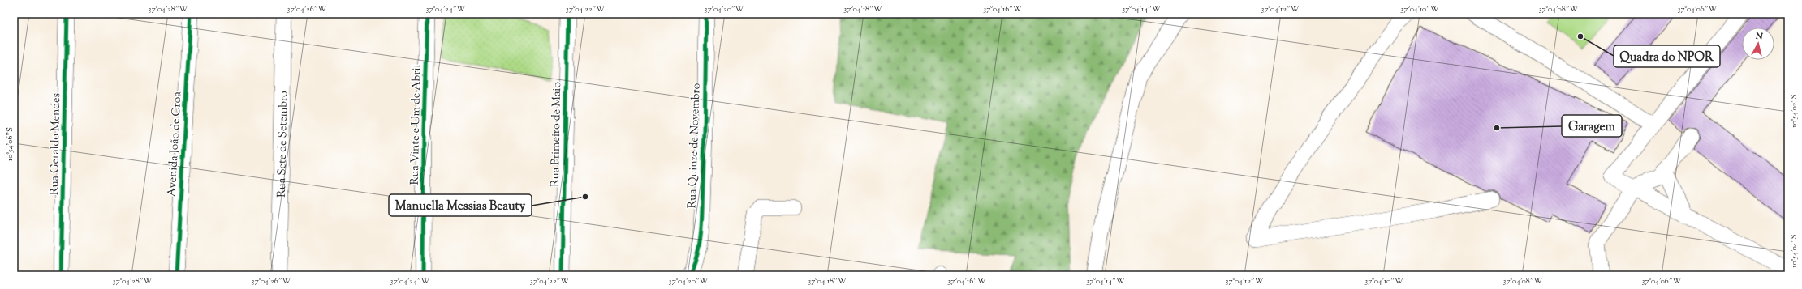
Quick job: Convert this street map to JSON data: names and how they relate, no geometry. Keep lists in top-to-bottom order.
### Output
{
  "streets": {
    "street": [
      "Rua Vinte e Um de Abril",
      "Rua Primeiro de Maio",
      "Rua Geraldo Mendes",
      "Avenida João de Croa",
      "Rua Sete de Setembro",
      "Rua Quinze de Novembro"
    ]
  },
  "places": ["Quadra do NPOR", "Garagem", "Manuella Messias Beauty"],
  "north": "top",
  "coordinates": [
    "37°04'28\"W",
    "37°04'26\"W",
    "37°04'24\"W",
    "37°04'22\"W",
    "37°04'20\"W",
    "37°04'18\"W",
    "37°04'16\"W",
    "37°04'14\"W",
    "37°04'12\"W",
    "37°04'10\"W",
    "37°04'08\"W",
    "37°04'06\"W",
    "10°54'02\"S",
    "10°54'06\"S",
    "10°54'04\"S"
  ]
}
